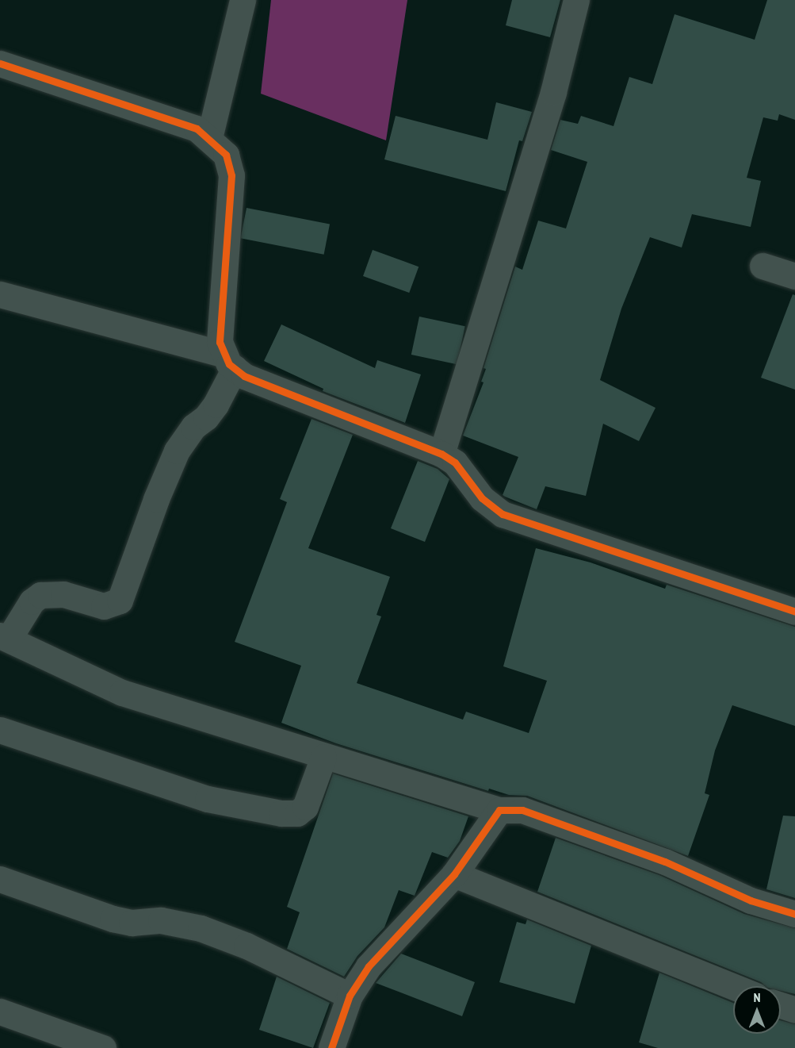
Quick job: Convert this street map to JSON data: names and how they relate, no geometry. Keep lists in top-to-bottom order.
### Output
{
  "north": "top"
}
